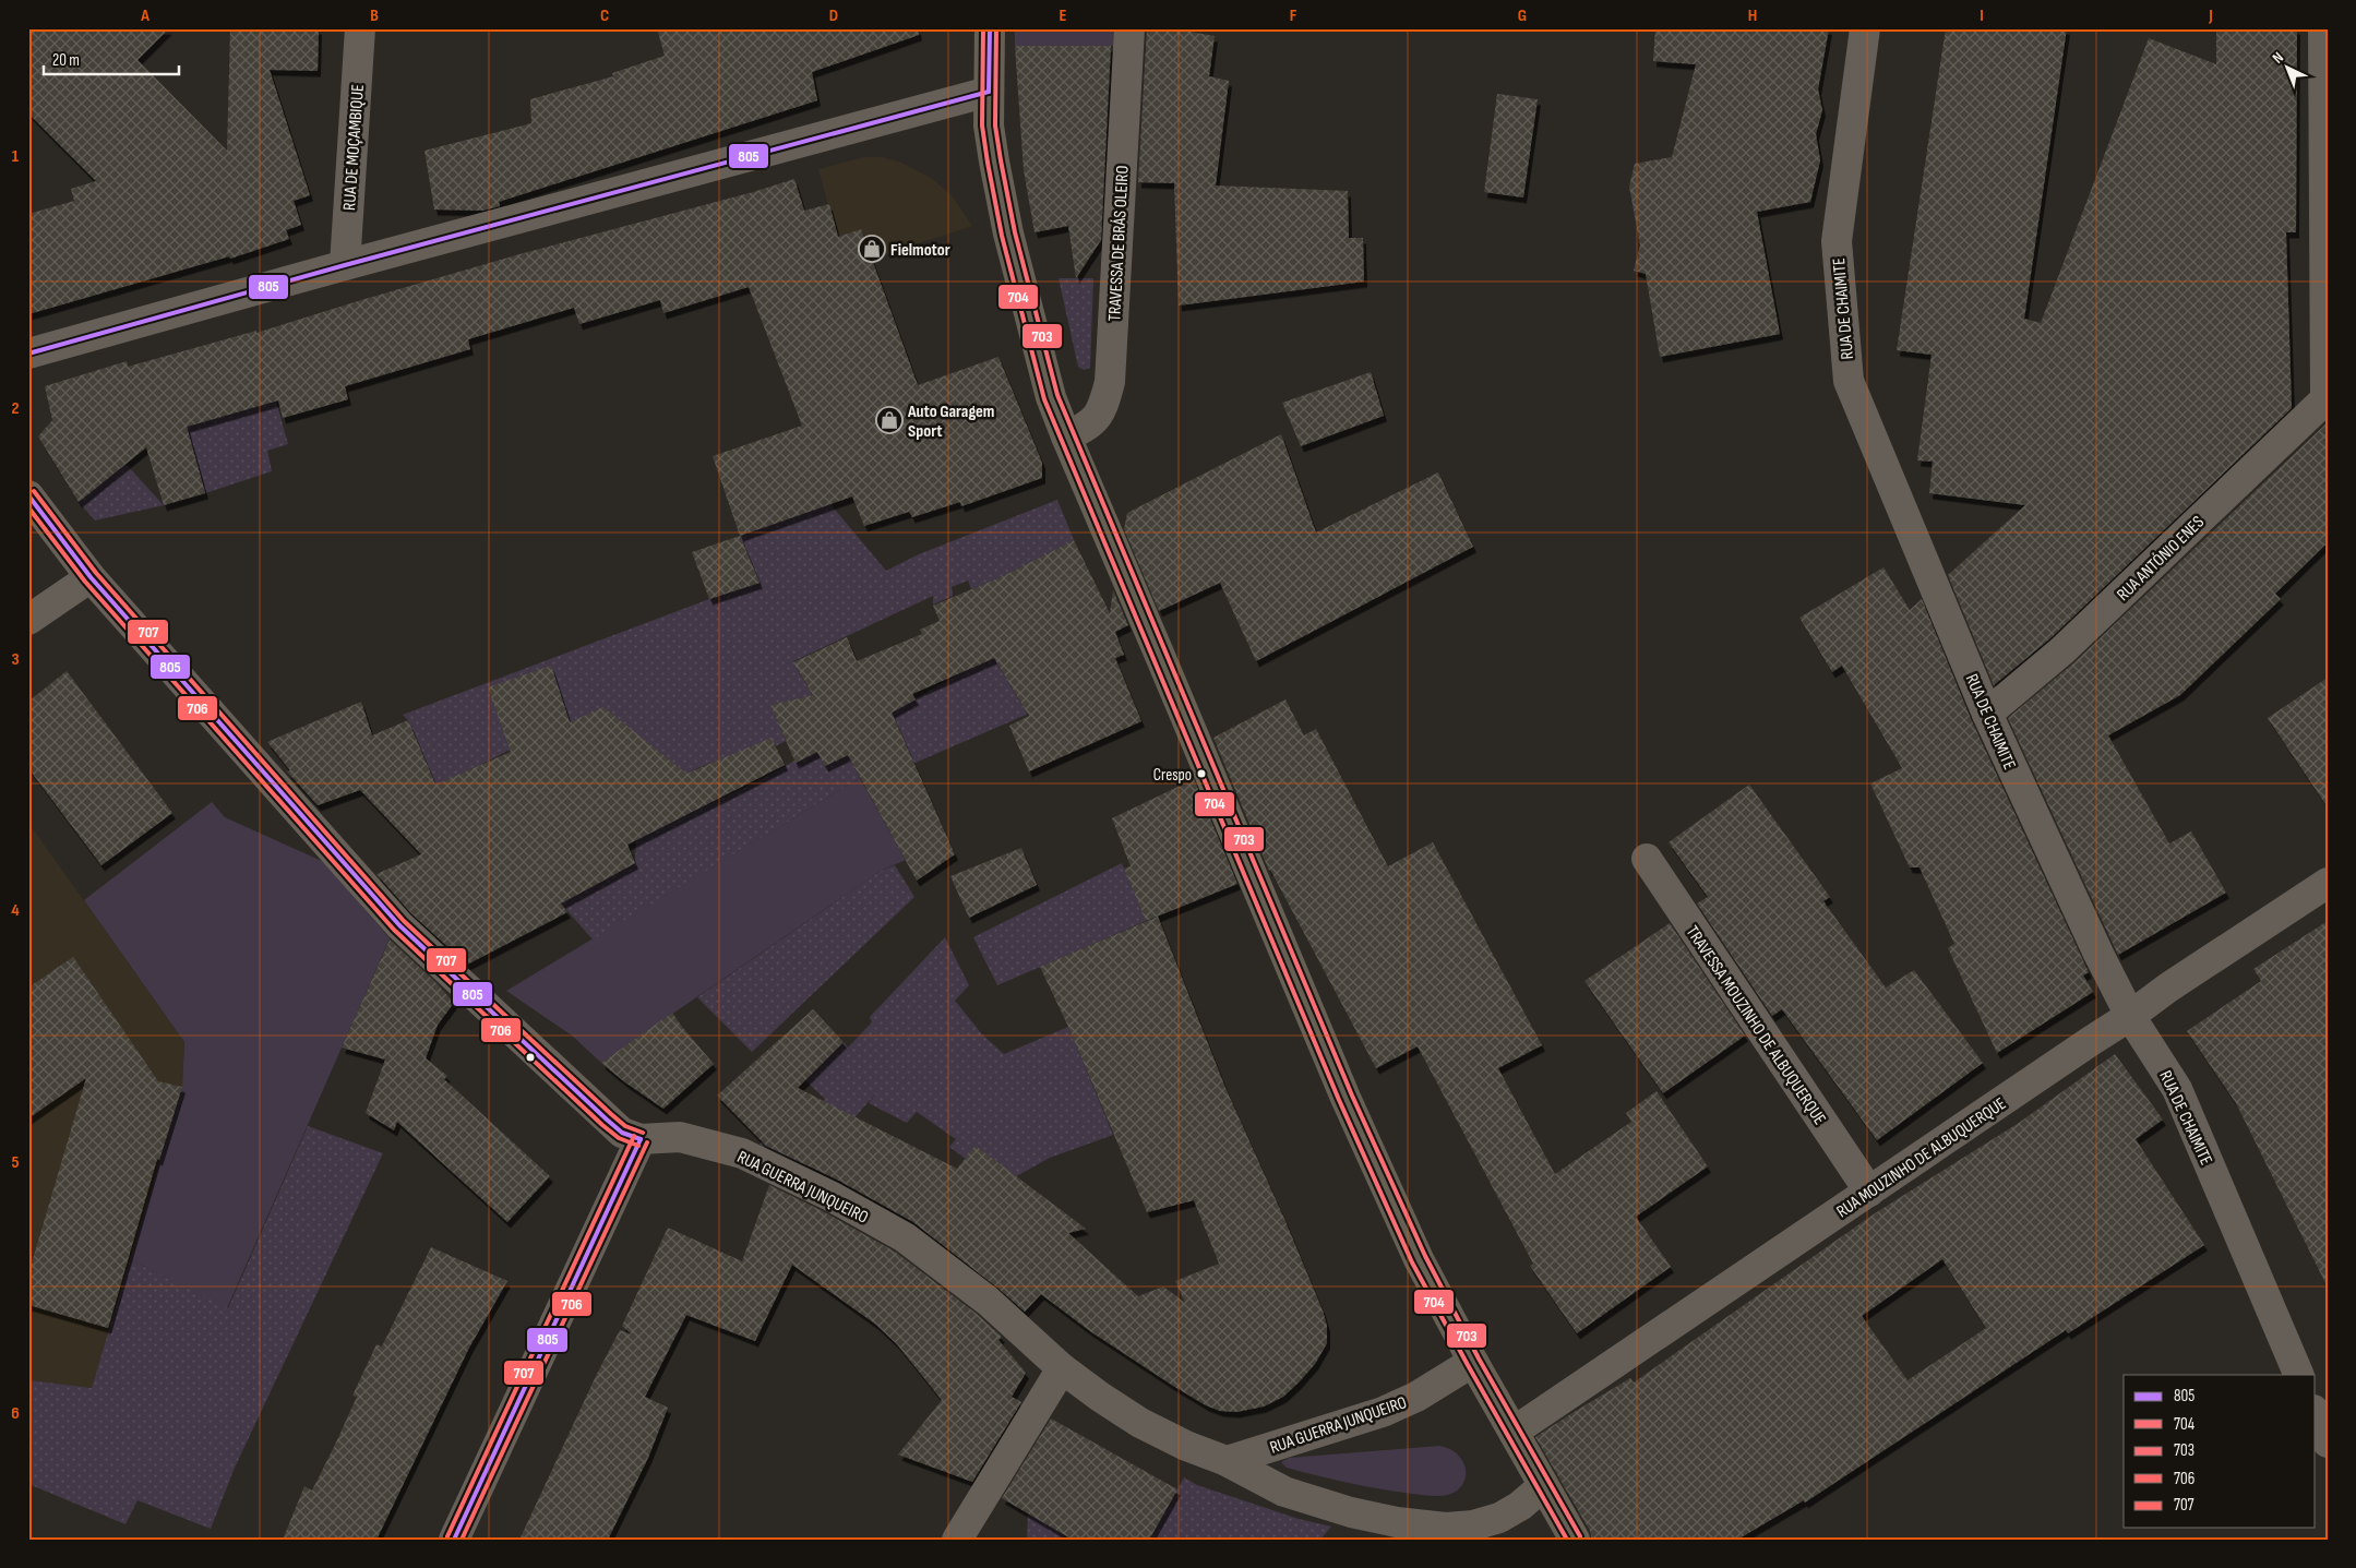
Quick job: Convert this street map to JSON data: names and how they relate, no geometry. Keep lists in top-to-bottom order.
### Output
{
  "streets": {
    "street": [
      "RUA DE MOÇAMBIQUE",
      "TRAVESSA DE BRÁS OLEIRO",
      "RUA DE CHAIMITE",
      "RUA ANTÓNIO ENES",
      "TRAVESSA MOUZINHO DE ALBUQUERQUE",
      "RUA MOUZINHO DE ALBUQUERQUE",
      "RUA GUERRA JUNQUEIRO"
    ]
  },
  "crossings": [
    ["RUA DE CHAIMITE", "RUA ANTÓNIO ENES"],
    ["RUA DE CHAIMITE", "RUA MOUZINHO DE ALBUQUERQUE"],
    ["TRAVESSA MOUZINHO DE ALBUQUERQUE", "RUA MOUZINHO DE ALBUQUERQUE"]
  ],
  "places": {
    "shop": ["Fielmotor", "Auto Garagem Sport"],
    "other": ["Crespo"]
  },
  "lines": [
    "transit line 805",
    "transit line 704",
    "transit line 703",
    "transit line 707",
    "transit line 706"
  ],
  "legend": [
    "805",
    "704",
    "703",
    "706",
    "707"
  ],
  "scale_bar": "20 m",
  "north": "top left",
  "grid": {
    "columns": [
      "A",
      "B",
      "C",
      "D",
      "E",
      "F",
      "G",
      "H",
      "I",
      "J"
    ],
    "rows": [
      "1",
      "2",
      "3",
      "4",
      "5",
      "6"
    ]
  }
}
